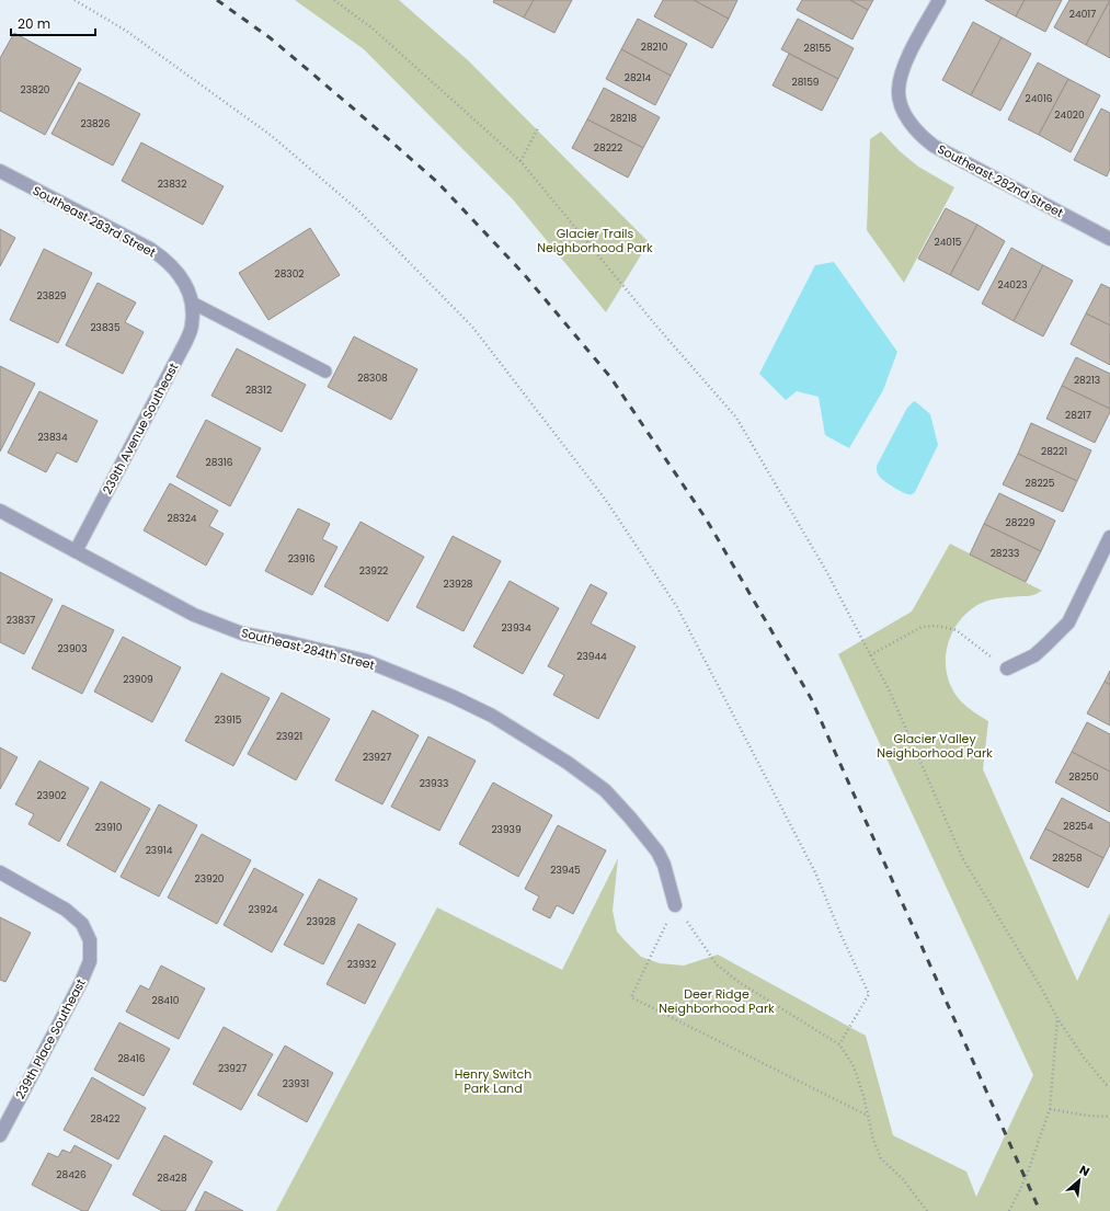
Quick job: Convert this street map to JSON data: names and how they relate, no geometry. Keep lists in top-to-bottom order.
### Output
{
  "streets": {
    "street": [
      "Southeast 282nd Street",
      "Southeast 283rd Street",
      "239th Avenue Southeast",
      "Southeast 284th Street",
      "239th Place Southeast"
    ]
  },
  "crossings": [
    ["Southeast 283rd Street", "239th Avenue Southeast"],
    ["239th Avenue Southeast", "Southeast 284th Street"]
  ],
  "parks": [
    "Glacier Trails Neighborhood Park",
    "Glacier Valley Neighborhood Park",
    "Deer Ridge Neighborhood Park",
    "Henry Switch Park Land"
  ],
  "house_numbers": [
    "24017",
    "28210",
    "28155",
    "28214",
    "28159",
    "23820",
    "24016",
    "24020",
    "28218",
    "23826",
    "28222",
    "23832",
    "24015",
    "28302",
    "24023",
    "23829",
    "23835",
    "28308",
    "28213",
    "28312",
    "28217",
    "23834",
    "28221",
    "28316",
    "28225",
    "28324",
    "28229",
    "28233",
    "23916",
    "23922",
    "23928",
    "23837",
    "23934",
    "23903",
    "23944",
    "23909",
    "23915",
    "23921",
    "23927",
    "28250",
    "23933",
    "23902",
    "28254",
    "23910",
    "23939",
    "23914",
    "28258",
    "23945",
    "23920",
    "23924",
    "23928",
    "23932",
    "28410",
    "28416",
    "23927",
    "23931",
    "28422",
    "28426",
    "28428"
  ],
  "scale_bar": "20 m",
  "north": "top right"
}
